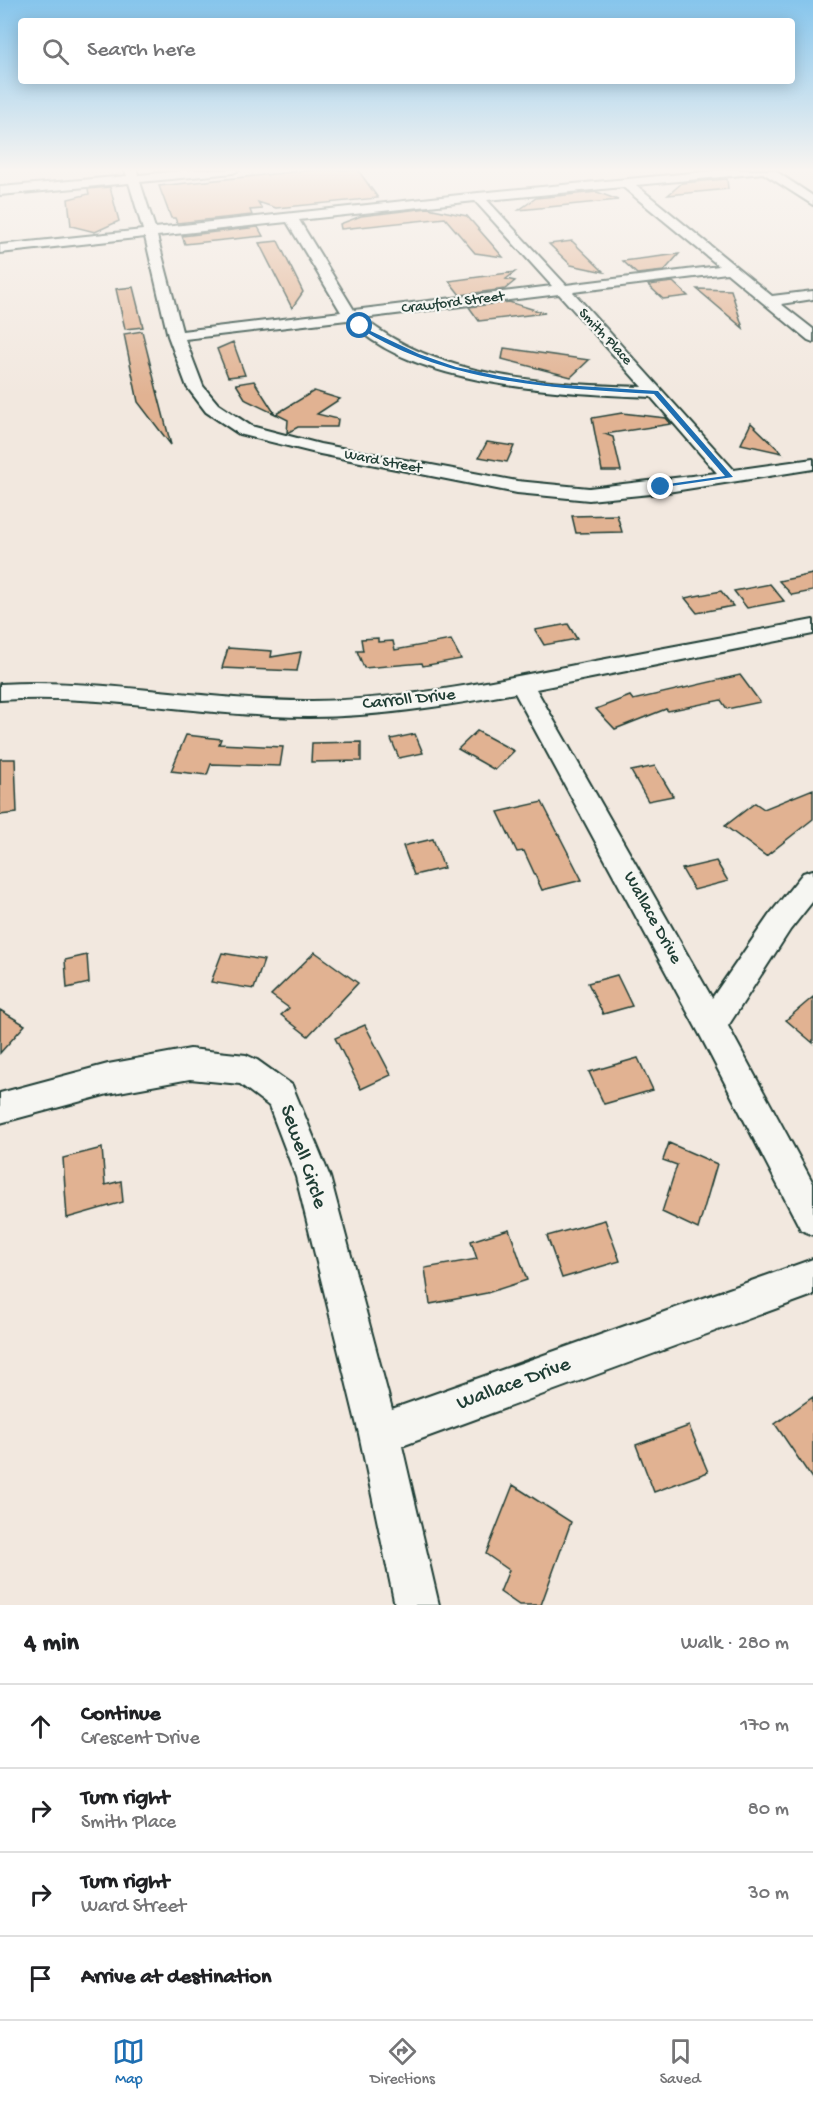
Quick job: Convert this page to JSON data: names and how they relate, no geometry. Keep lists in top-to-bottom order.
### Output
{
  "streets": {
    "street": [
      "Crawford Street",
      "Smith Place",
      "Ward Street",
      "Carroll Drive",
      "Wallace Drive",
      "Sewell Circle"
    ]
  },
  "crossings": [
    ["Crawford Street", "Smith Place"],
    ["Crawford Street", "Ward Street"],
    ["Smith Place", "Ward Street"],
    ["Carroll Drive", "Wallace Drive"],
    ["Wallace Drive", "Sewell Circle"]
  ],
  "page": {
    "search": "Search here",
    "heading": ["4 min", "Walk · 280 m"],
    "list": [
      ["Continue", "Crescent Drive", "170 m"],
      ["Turn right", "Smith Place", "80 m"],
      ["Turn right", "Ward Street", "30 m"],
      "Arrive at destination"
    ],
    "nav": ["Map", "Directions", "Saved"]
  }
}
